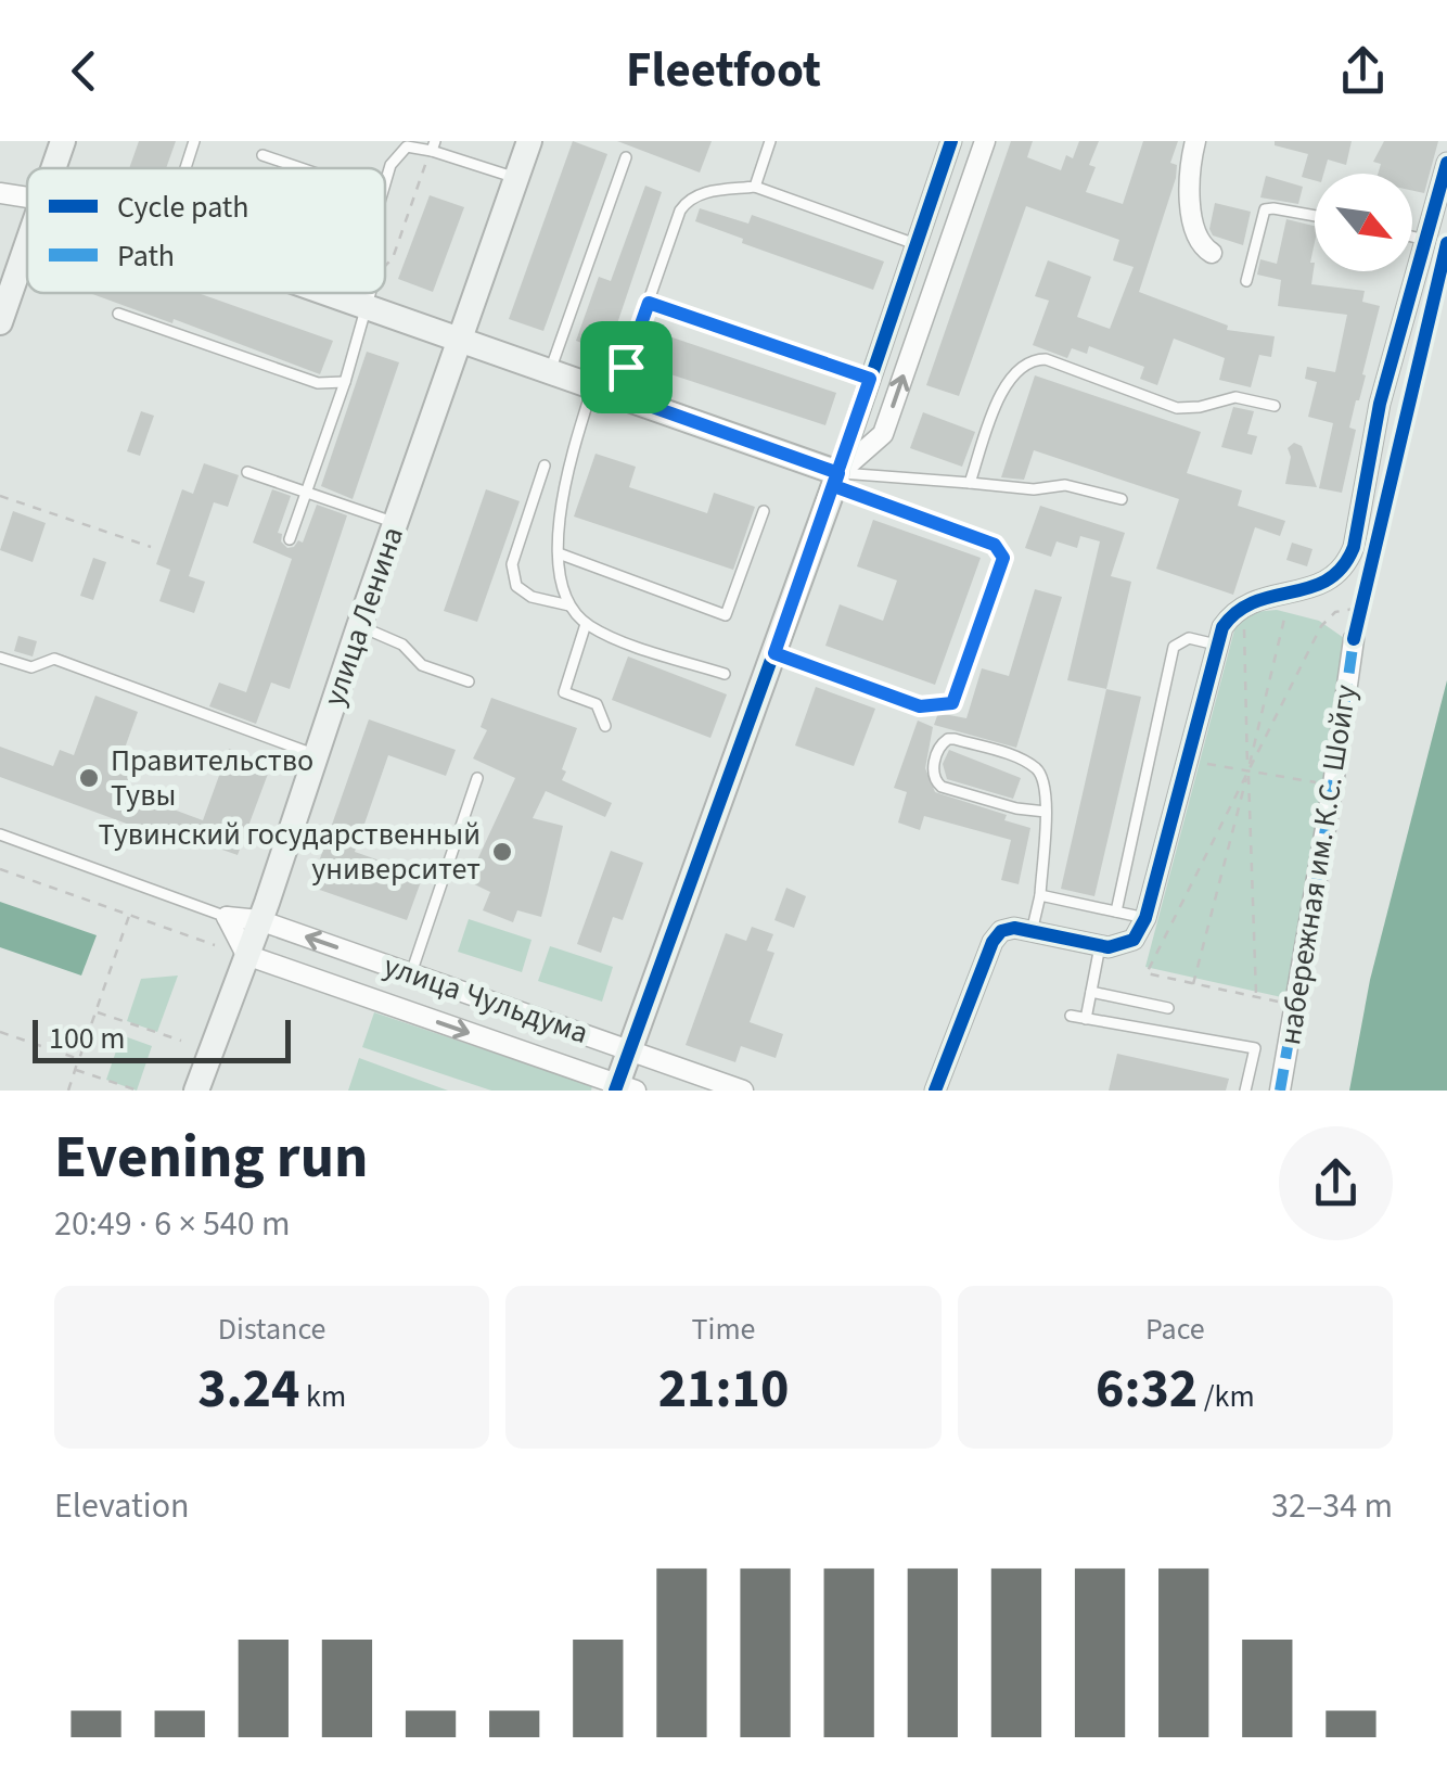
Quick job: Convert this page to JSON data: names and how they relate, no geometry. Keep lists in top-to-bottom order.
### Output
{
  "streets": {
    "street": ["улица Ленина", "набережная им. К.С. Шойгу", "улица Чульдума"]
  },
  "crossings": [
    ["улица Ленина", "улица Чульдума"]
  ],
  "places": ["Правительство Тувы", "Тувинский государственный университет"],
  "legend": ["Cycle path", "Path"],
  "scale_bar": "100 m",
  "north": "bottom right",
  "page": {
    "header": "Fleetfoot",
    "scale": "100 m",
    "heading": ["Evening run", "20:49 · 6 × 540 m"],
    "stats": [
      ["Distance", "3.24 km"],
      ["Time", "21:10"],
      ["Pace", "6:32 /km"]
    ],
    "chart": ["Elevation", "32–34 m"]
  }
}
